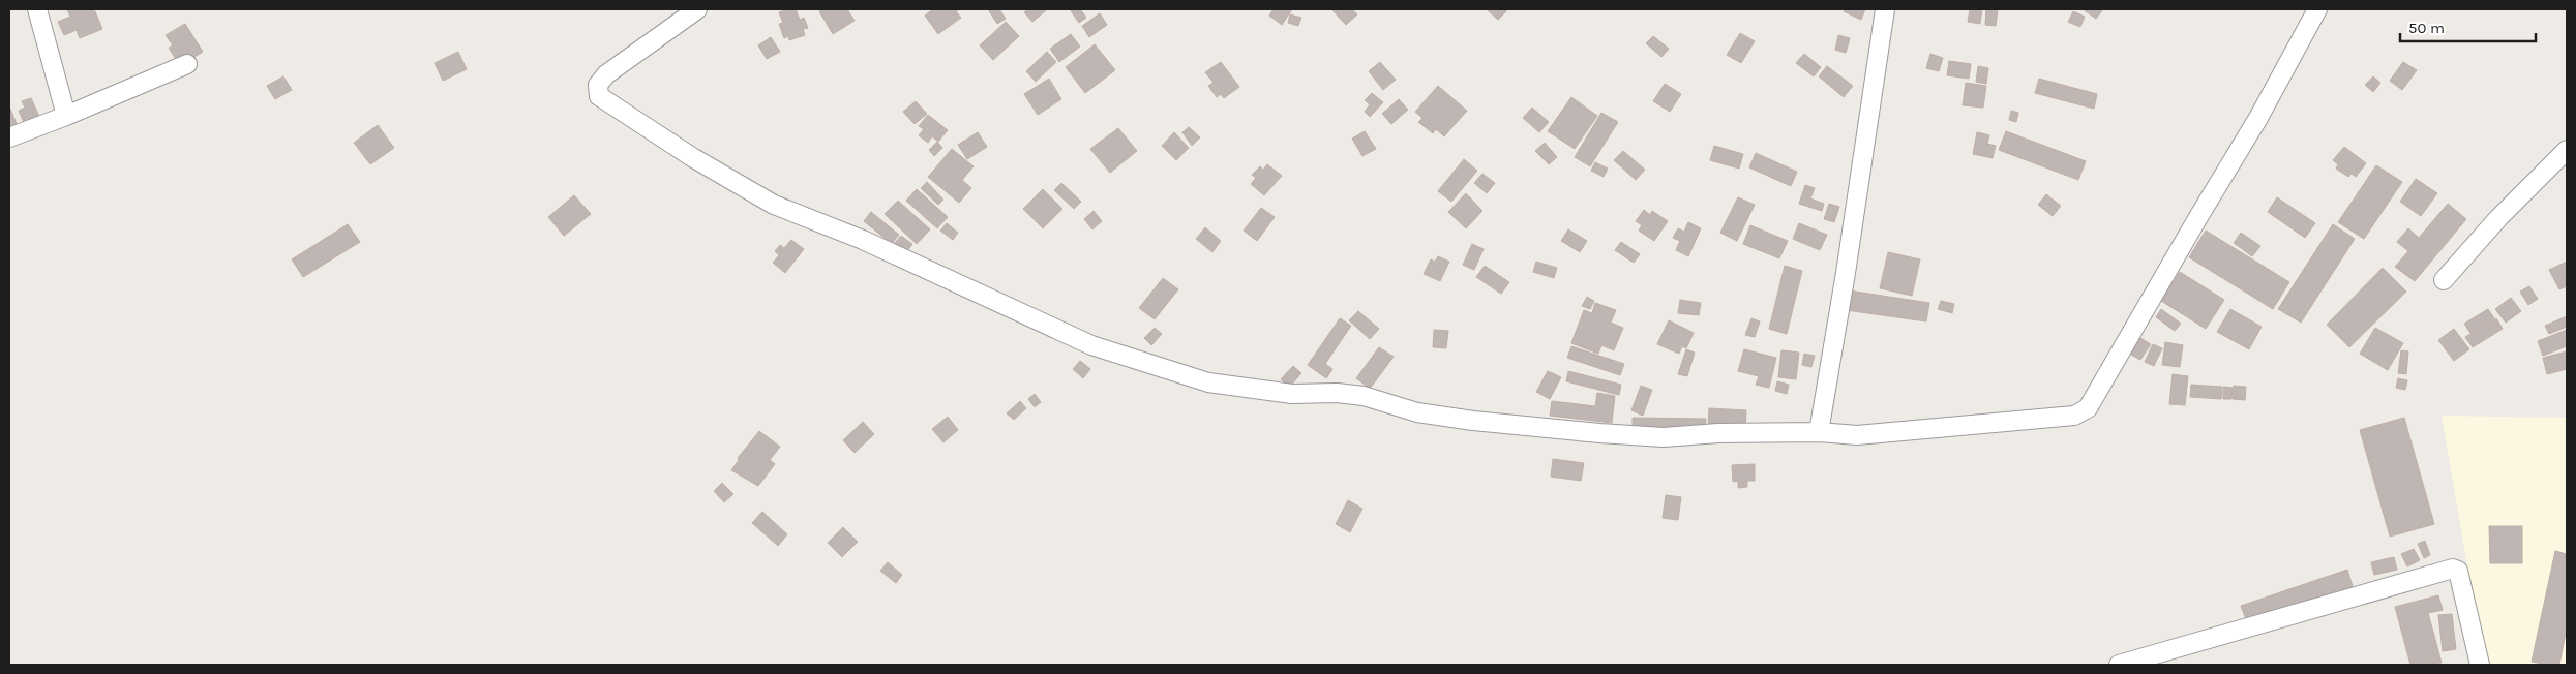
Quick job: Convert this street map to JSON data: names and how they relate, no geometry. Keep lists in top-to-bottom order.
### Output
{
  "scale_bar": "50 m"
}
